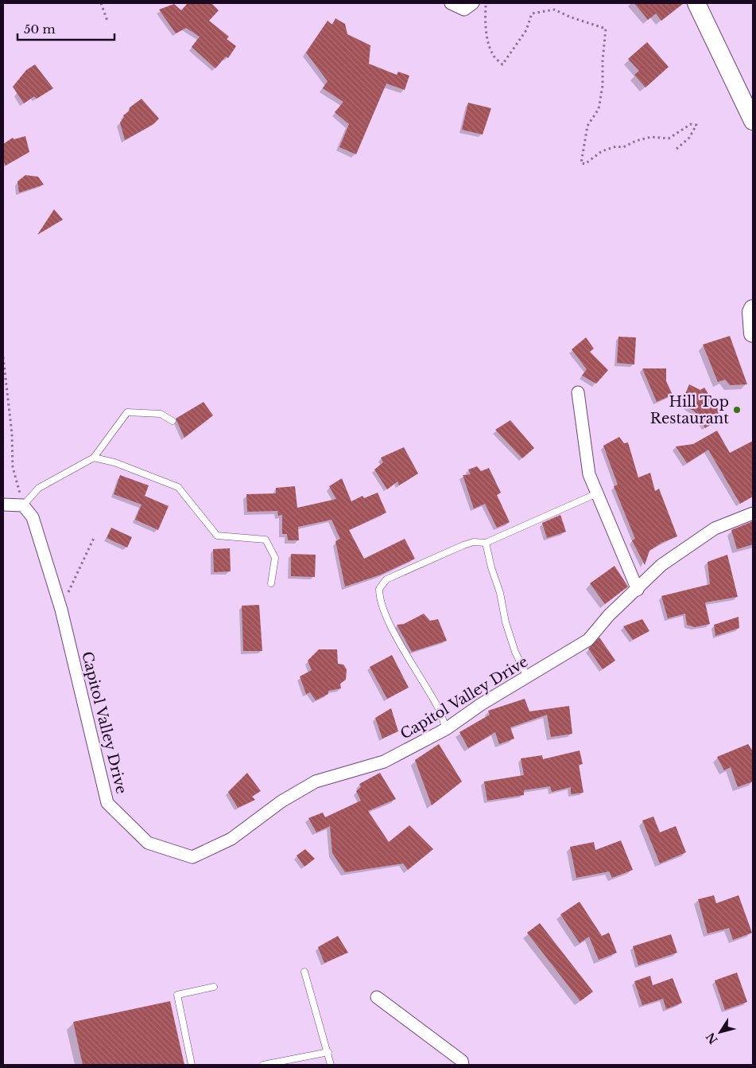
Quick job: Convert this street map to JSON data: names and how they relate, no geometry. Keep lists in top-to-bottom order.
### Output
{
  "streets": {
    "street": ["Capitol Valley Drive"]
  },
  "places": ["Hill Top Restaurant"],
  "scale_bar": "50 m",
  "north": "bottom left"
}
